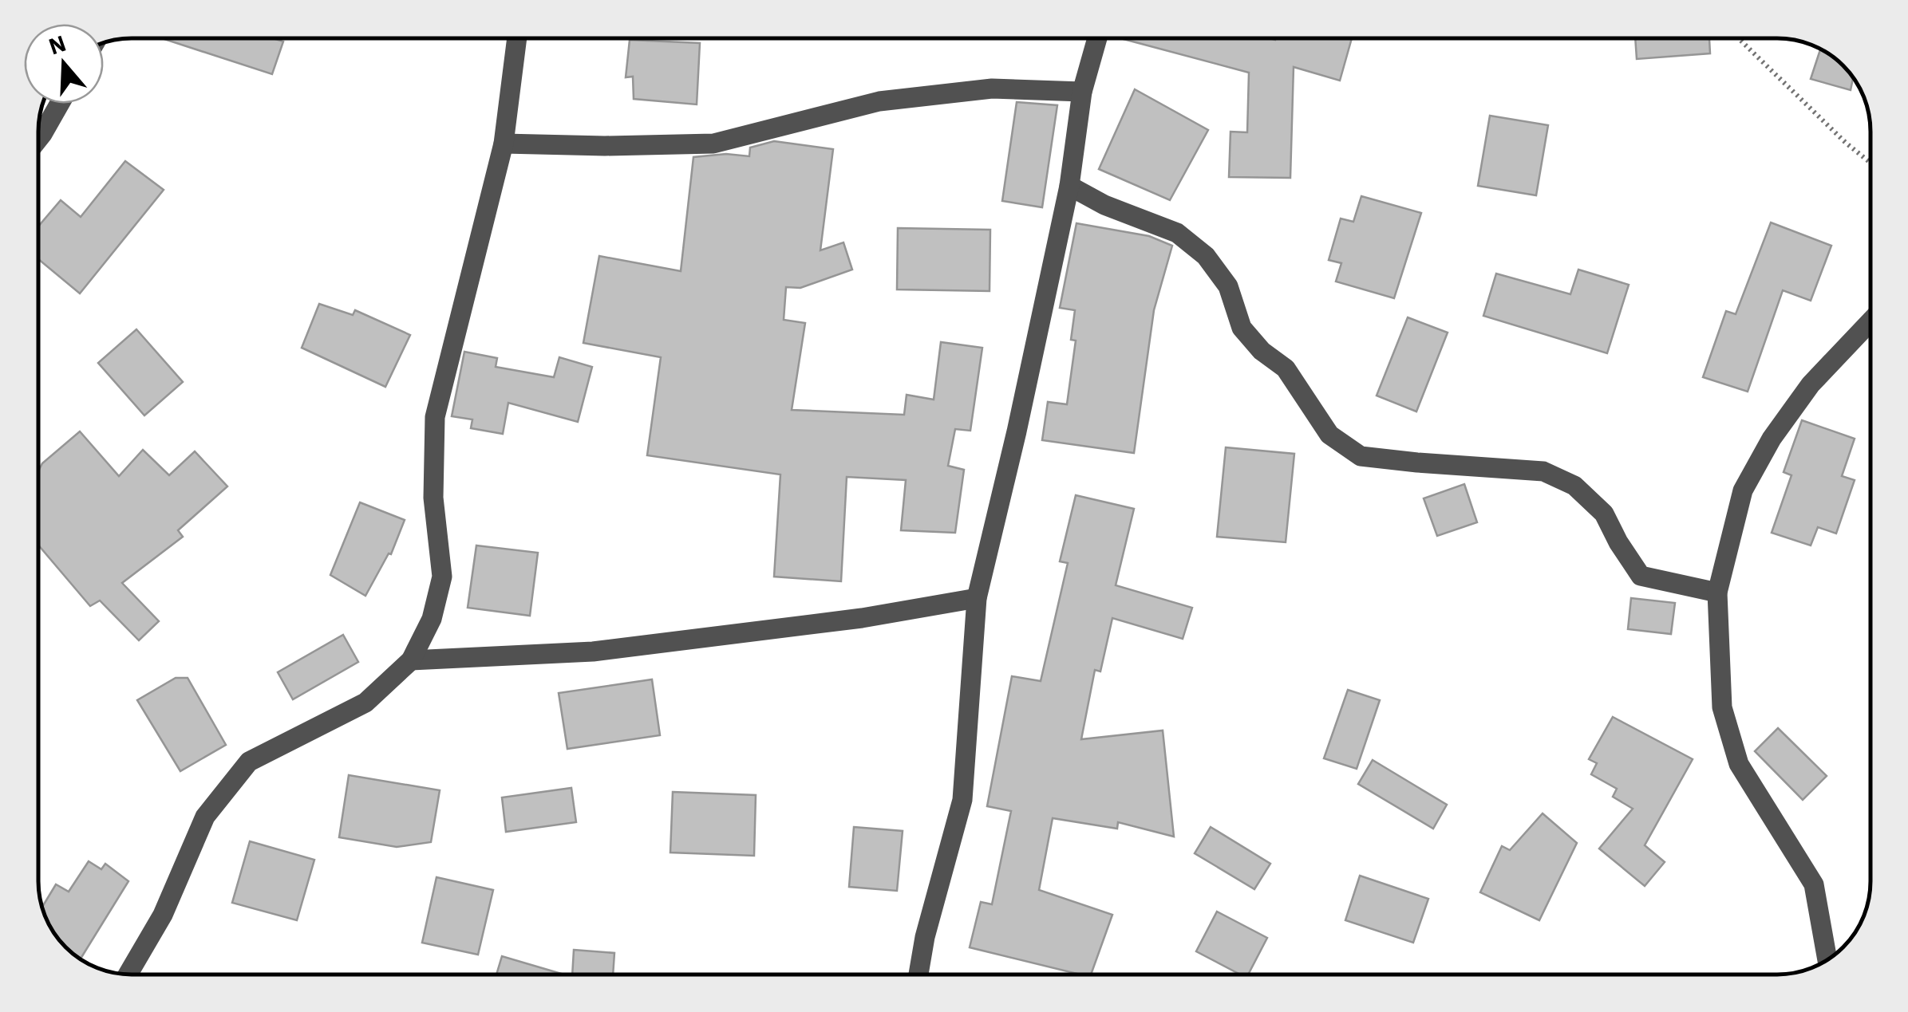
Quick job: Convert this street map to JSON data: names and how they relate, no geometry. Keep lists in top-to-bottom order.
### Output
{
  "north": "top"
}
